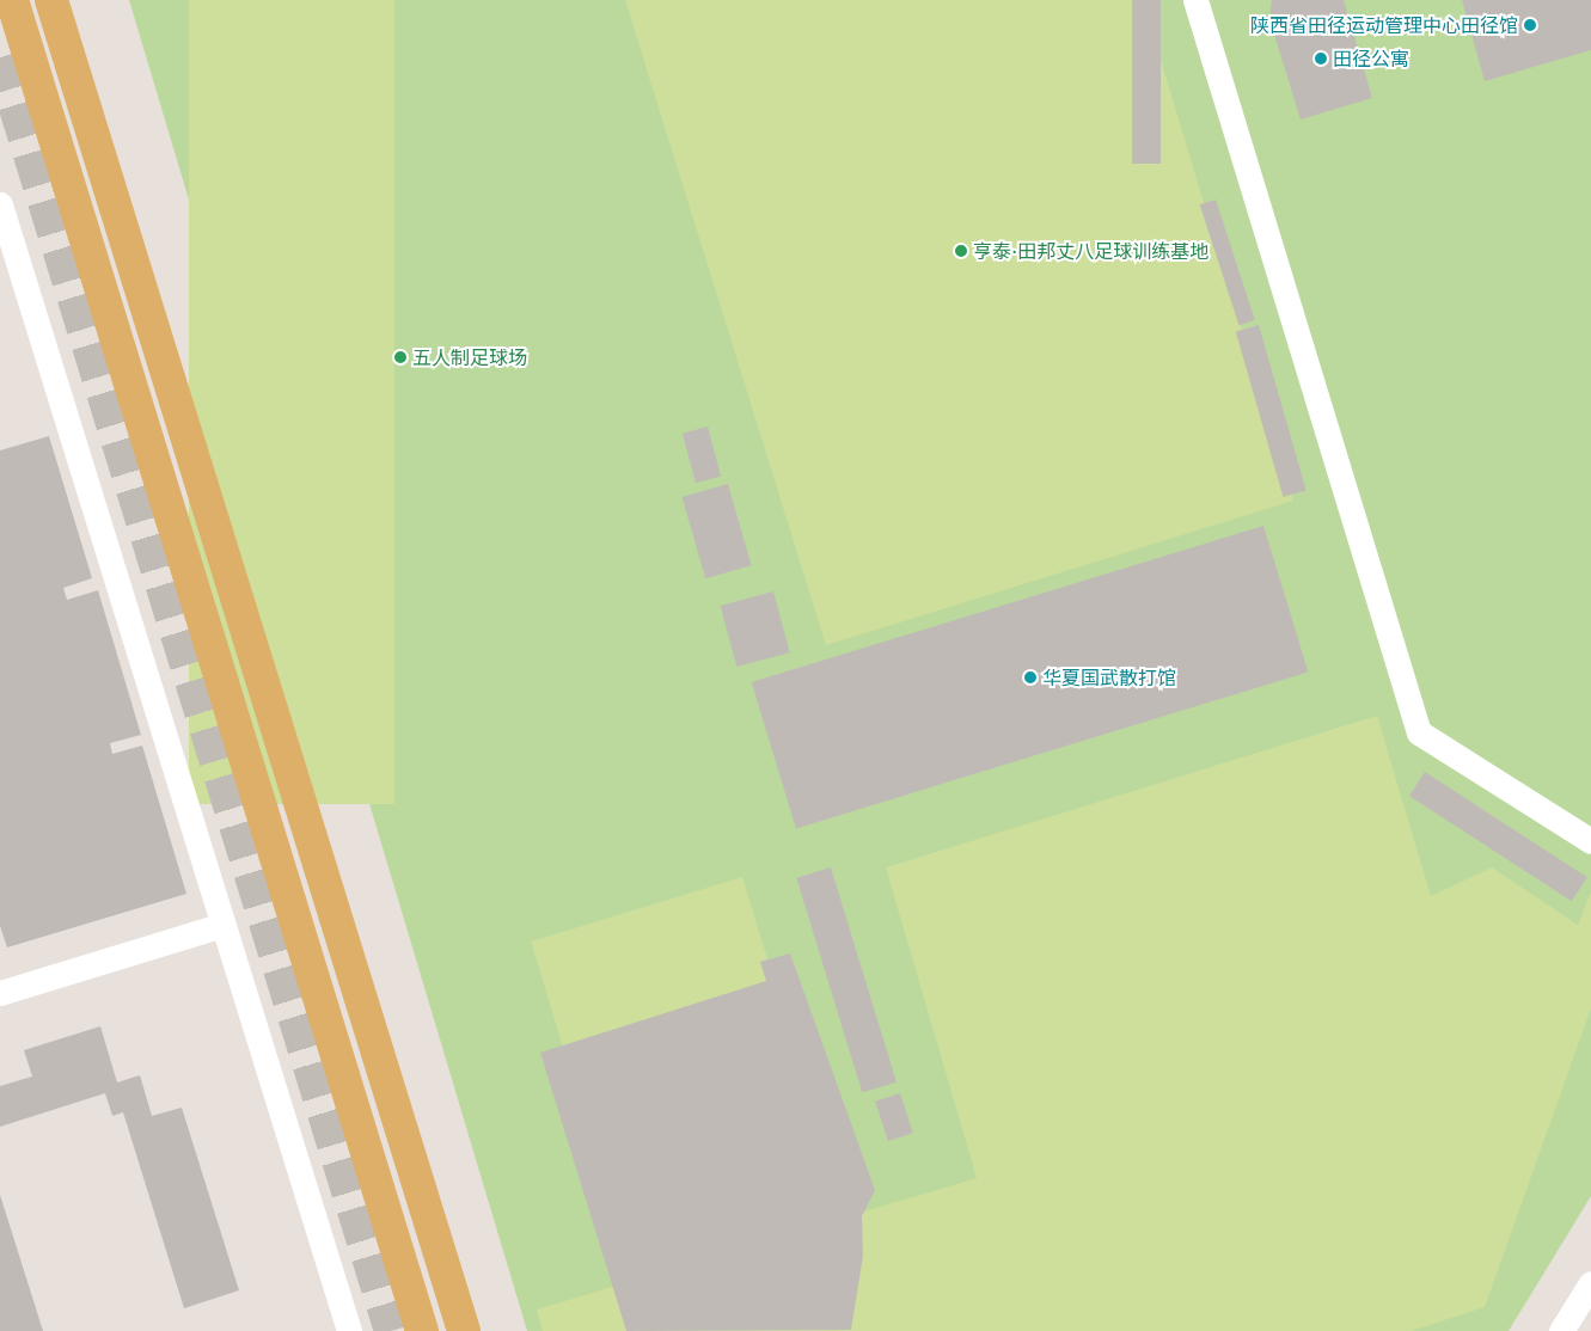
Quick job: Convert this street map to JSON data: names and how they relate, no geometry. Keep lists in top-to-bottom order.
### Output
{
  "places": [
    "陕西省田径运动管理中心田径馆",
    "田径公寓",
    "亨泰·田邦丈八足球训练基地",
    "五人制足球场",
    "华夏国武散打馆"
  ]
}
